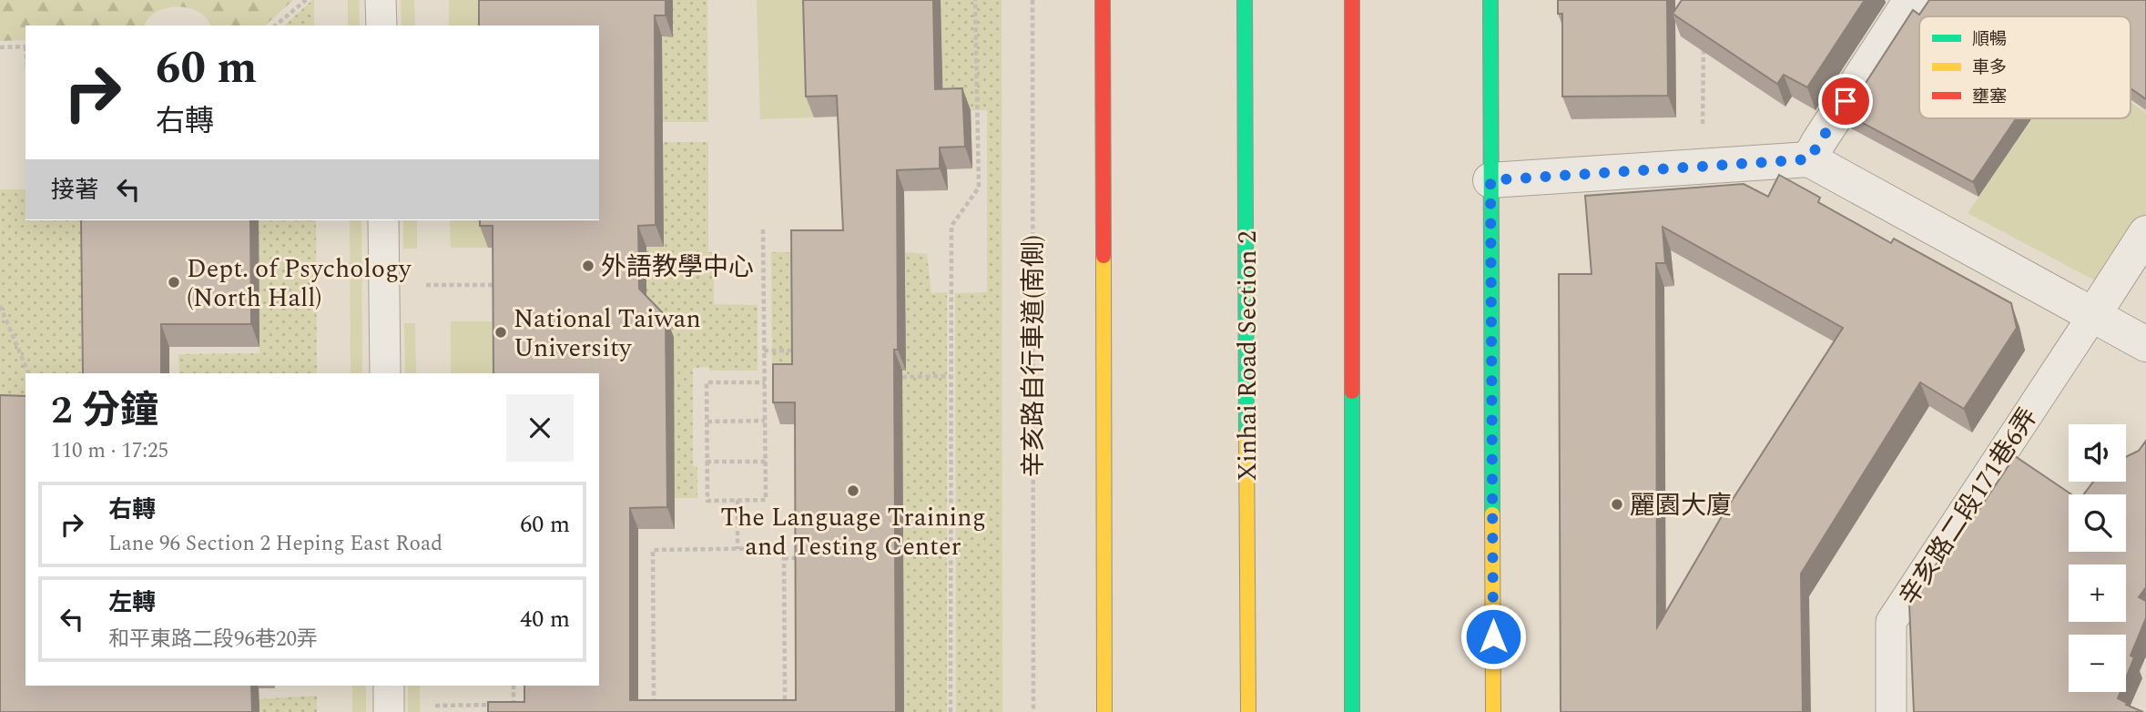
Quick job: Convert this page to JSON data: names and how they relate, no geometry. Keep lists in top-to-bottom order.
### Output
{
  "streets": {
    "main road": ["Xinhai Road Section 2"],
    "lane": ["辛亥路二段171巷6弄"],
    "path": ["辛亥路自行車道(南側)"]
  },
  "places": [
    "外語教學中心",
    "Dept. of Psychology (North Hall)",
    "National Taiwan University",
    "The Language Training and Testing Center",
    "麗園大廈"
  ],
  "legend": ["順暢", "車多", "壅塞"],
  "page": {
    "turn": ["60 m", "右轉"],
    "then": "接著",
    "heading": ["2 分鐘", "110 m · 17:25"],
    "map_buttons": ["+", "−"],
    "list": [
      {
        "name": "右轉",
        "note": "Lane 96 Section 2 Heping East Road",
        "value": "60 m"
      },
      {
        "name": "左轉",
        "note": "和平東路二段96巷20弄",
        "value": "40 m"
      }
    ]
  }
}
